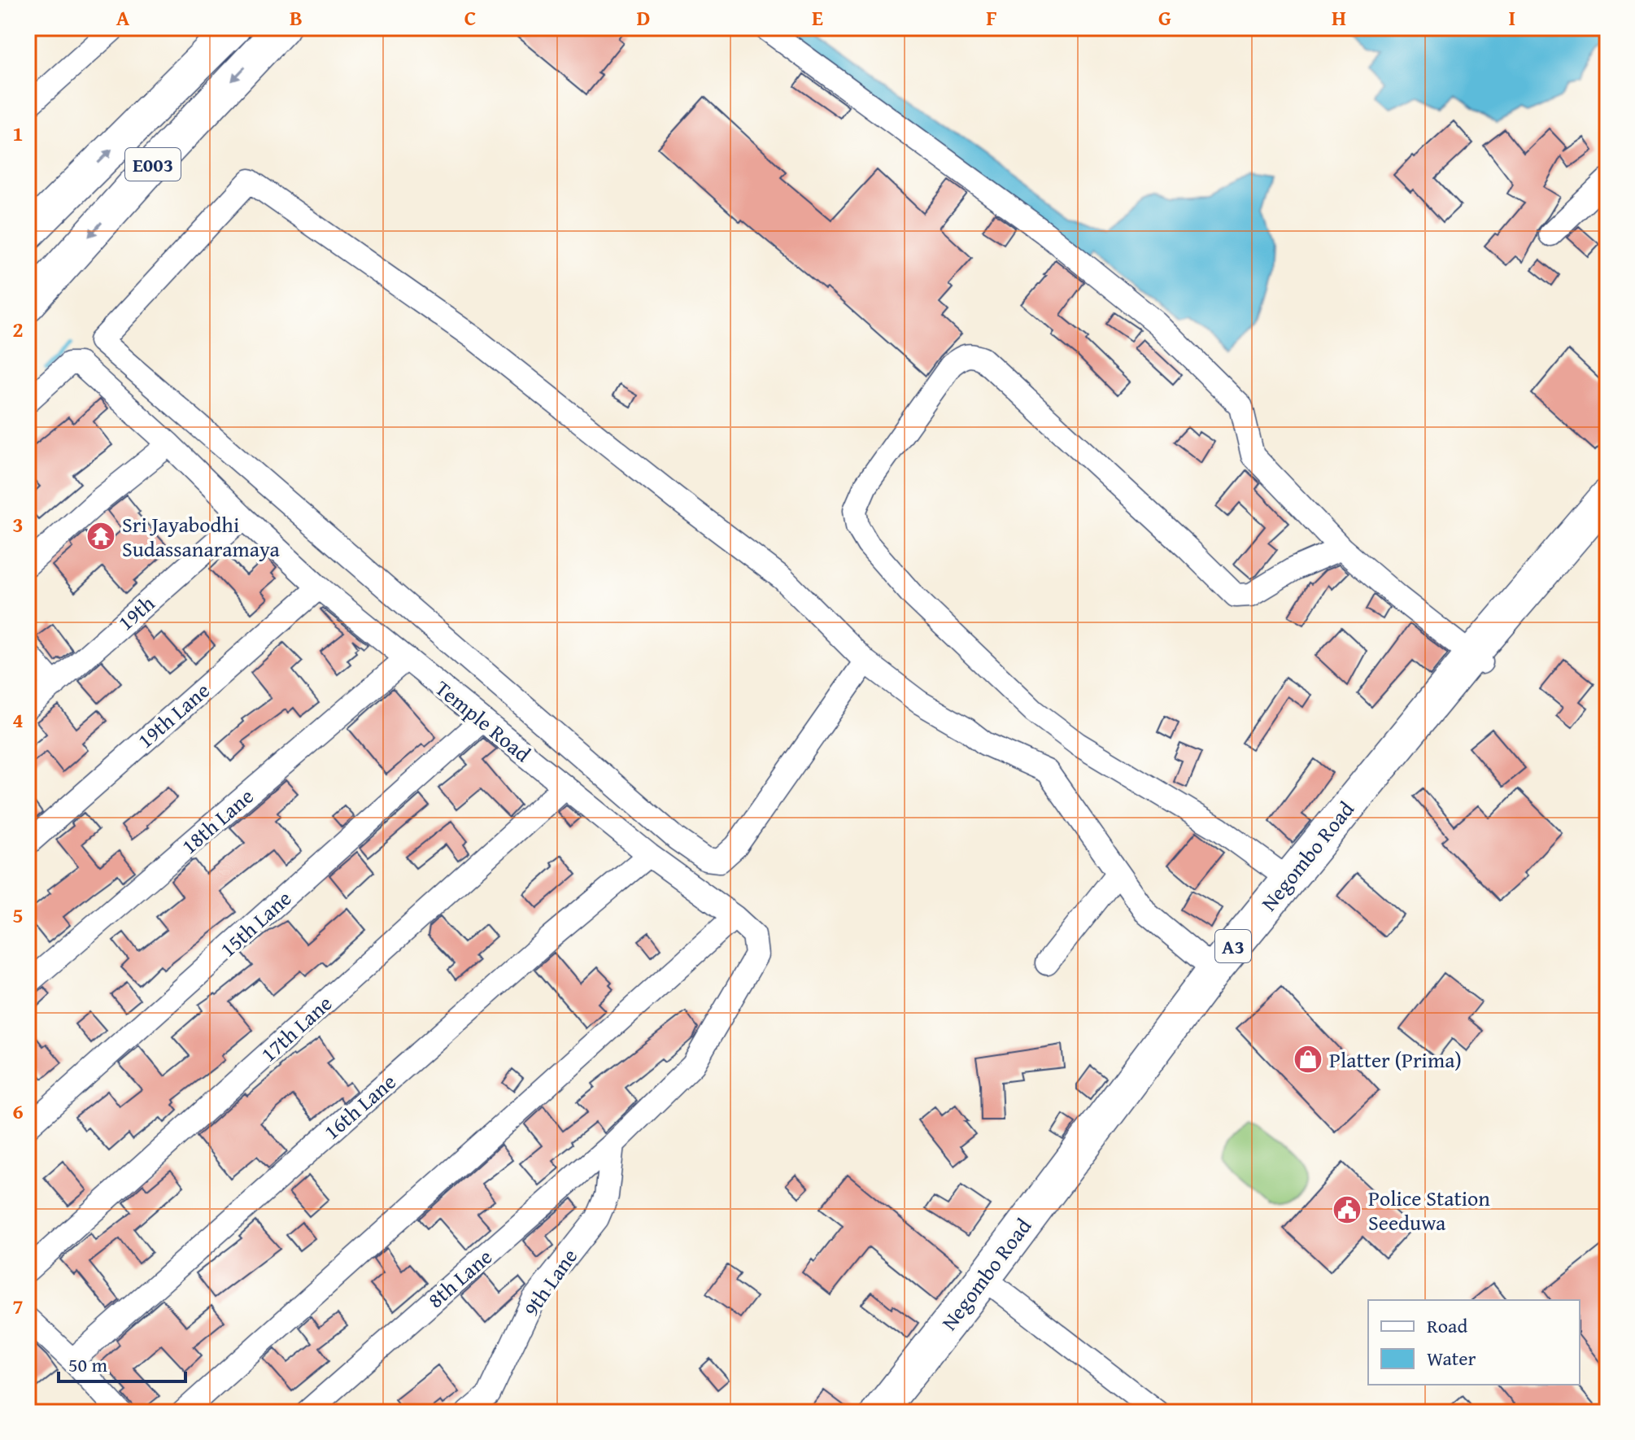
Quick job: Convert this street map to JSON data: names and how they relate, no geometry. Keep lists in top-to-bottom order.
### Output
{
  "streets": {
    "highway": ["E003", "Negombo Road", "A3"],
    "street": [
      "19th",
      "19th Lane",
      "Temple Road",
      "18th Lane",
      "15th Lane",
      "17th Lane",
      "16th Lane",
      "8th Lane",
      "9th Lane"
    ]
  },
  "crossings": [
    ["19th", "Temple Road"],
    ["19th Lane", "Temple Road"],
    ["Temple Road", "18th Lane"],
    ["Temple Road", "15th Lane"],
    ["Temple Road", "17th Lane"],
    ["Temple Road", "16th Lane"],
    ["Temple Road", "8th Lane"],
    ["Temple Road", "9th Lane"],
    ["8th Lane", "9th Lane"]
  ],
  "places": {
    "temple": ["Sri Jayabodhi Sudassanaramaya"],
    "shop": ["Platter (Prima)"],
    "public building": ["Police Station Seeduwa"]
  },
  "legend": ["Road", "Water"],
  "scale_bar": "50 m",
  "grid": {
    "columns": [
      "A",
      "B",
      "C",
      "D",
      "E",
      "F",
      "G",
      "H",
      "I"
    ],
    "rows": [
      "1",
      "2",
      "3",
      "4",
      "5",
      "6",
      "7"
    ]
  }
}
